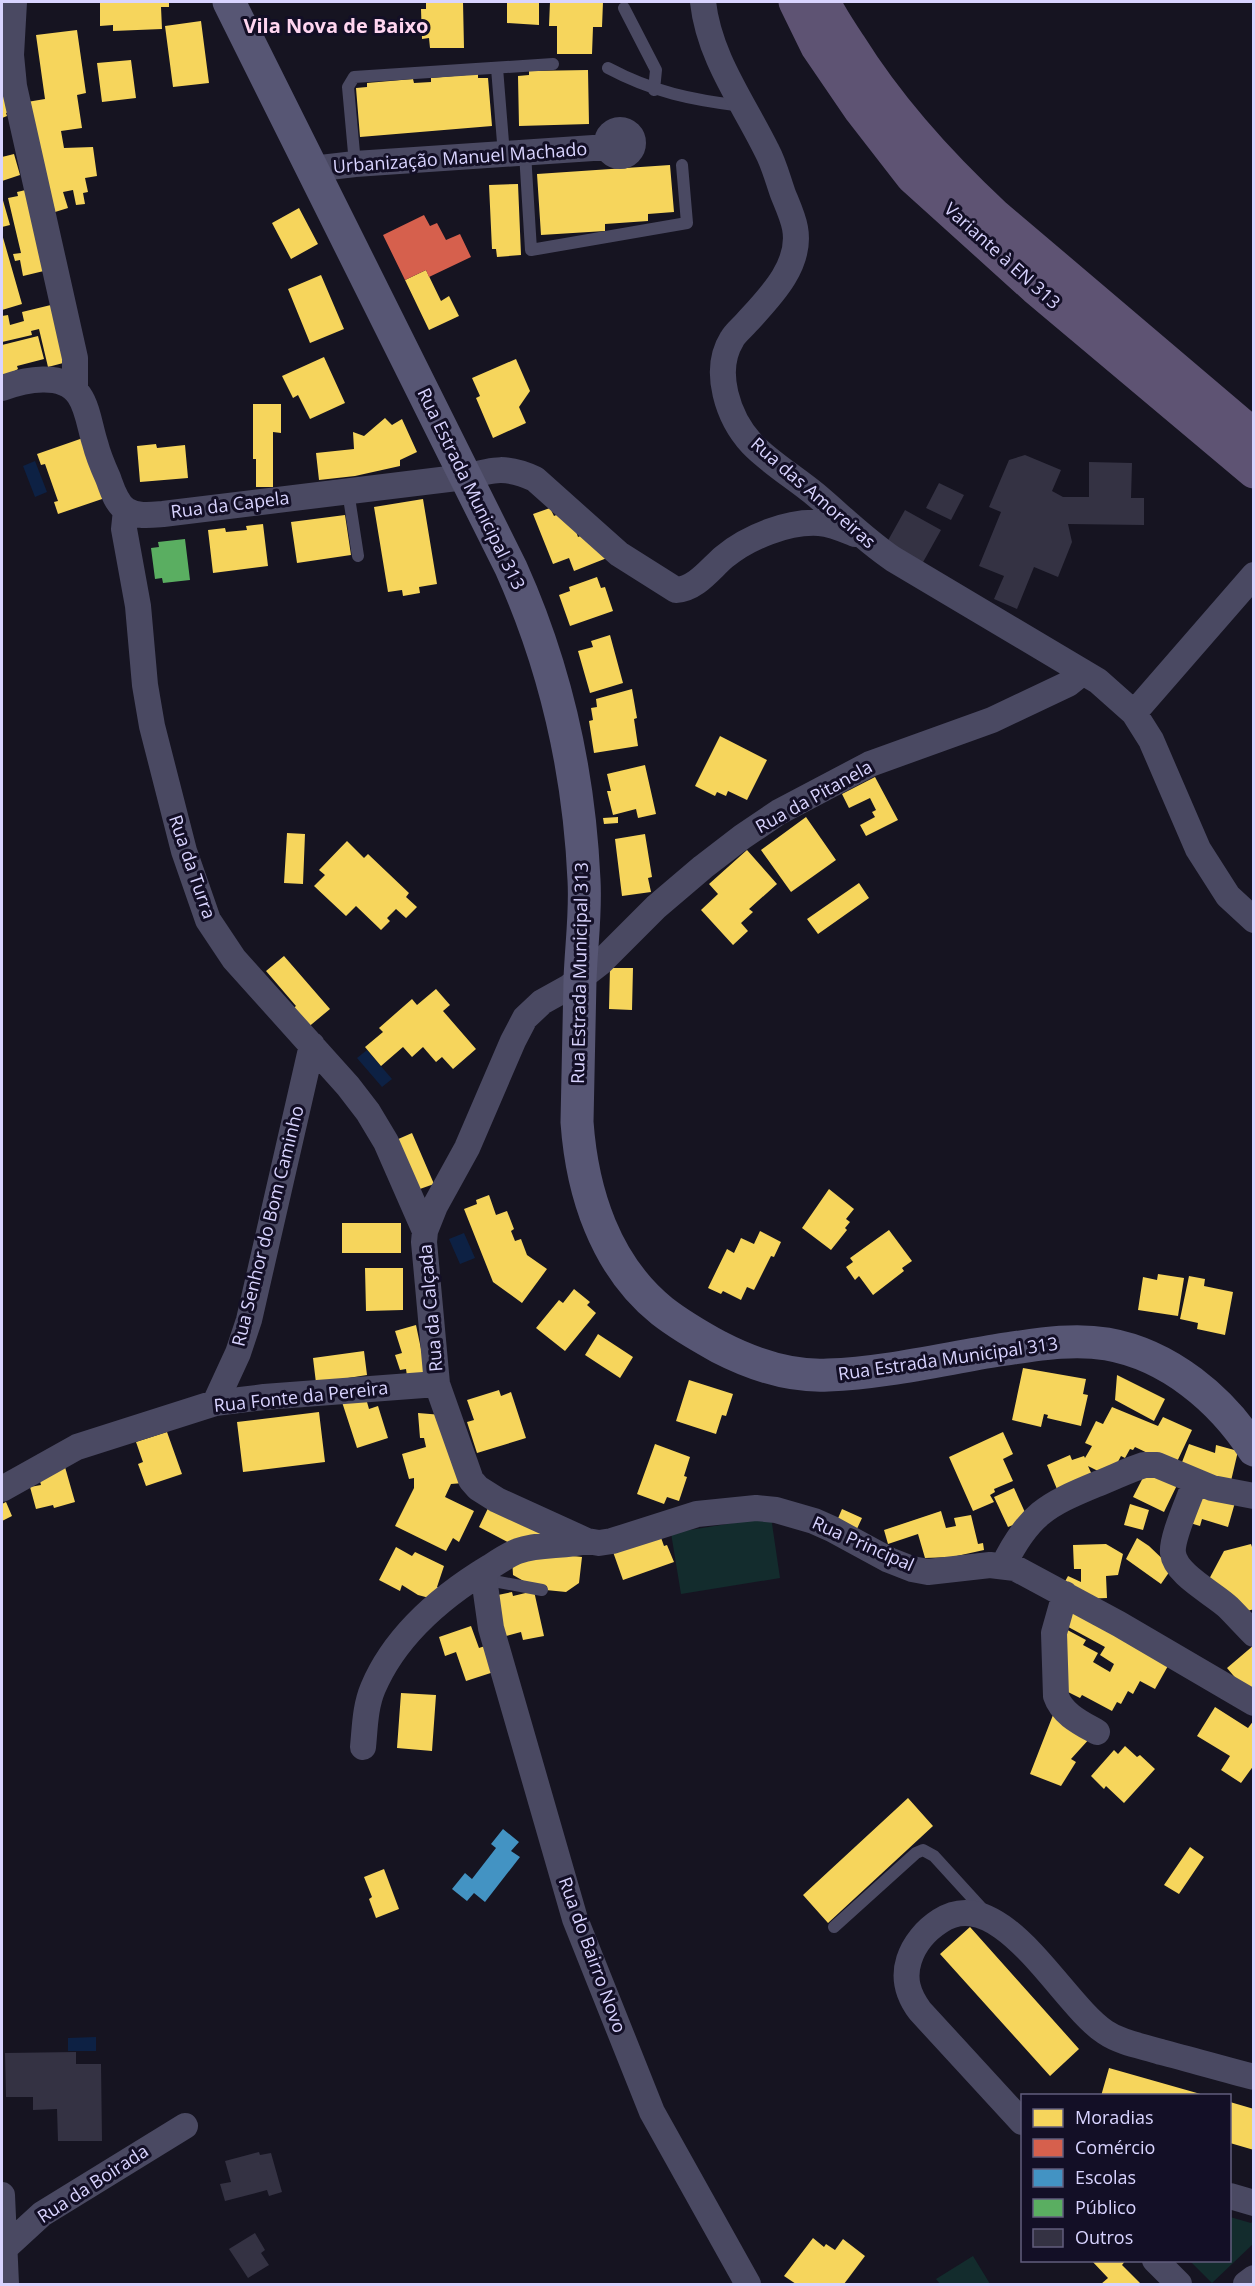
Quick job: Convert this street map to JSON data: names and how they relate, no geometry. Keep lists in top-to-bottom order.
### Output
{
  "streets": {
    "main road": ["Variante à EN 313", "Rua Estrada Municipal 313"],
    "street": [
      "Urbanização Manuel Machado",
      "Rua das Amoreiras",
      "Rua da Capela",
      "Rua da Pitanela",
      "Rua da Turra",
      "Rua Senhor do Bom Caminho",
      "Rua da Calçada",
      "Rua Fonte da Pereira",
      "Rua Principal",
      "Rua do Bairro Novo",
      "Rua da Boirada"
    ]
  },
  "crossings": [
    ["Urbanização Manuel Machado", "Rua Estrada Municipal 313"],
    ["Rua Estrada Municipal 313", "Rua da Capela"],
    ["Rua Estrada Municipal 313", "Rua da Pitanela"],
    ["Rua Estrada Municipal 313", "Rua da Calçada"],
    ["Rua das Amoreiras", "Rua da Capela"],
    ["Rua das Amoreiras", "Rua da Pitanela"],
    ["Rua da Capela", "Rua da Turra"],
    ["Rua da Pitanela", "Rua da Calçada"],
    ["Rua da Turra", "Rua Senhor do Bom Caminho"],
    ["Rua da Turra", "Rua da Calçada"],
    ["Rua Senhor do Bom Caminho", "Rua Fonte da Pereira"],
    ["Rua da Calçada", "Rua Fonte da Pereira"],
    ["Rua da Calçada", "Rua Principal"],
    ["Rua Principal", "Rua do Bairro Novo"]
  ],
  "districts": ["Vila Nova de Baixo"],
  "legend": [
    "Moradias",
    "Comércio",
    "Escolas",
    "Público",
    "Outros"
  ]
}
